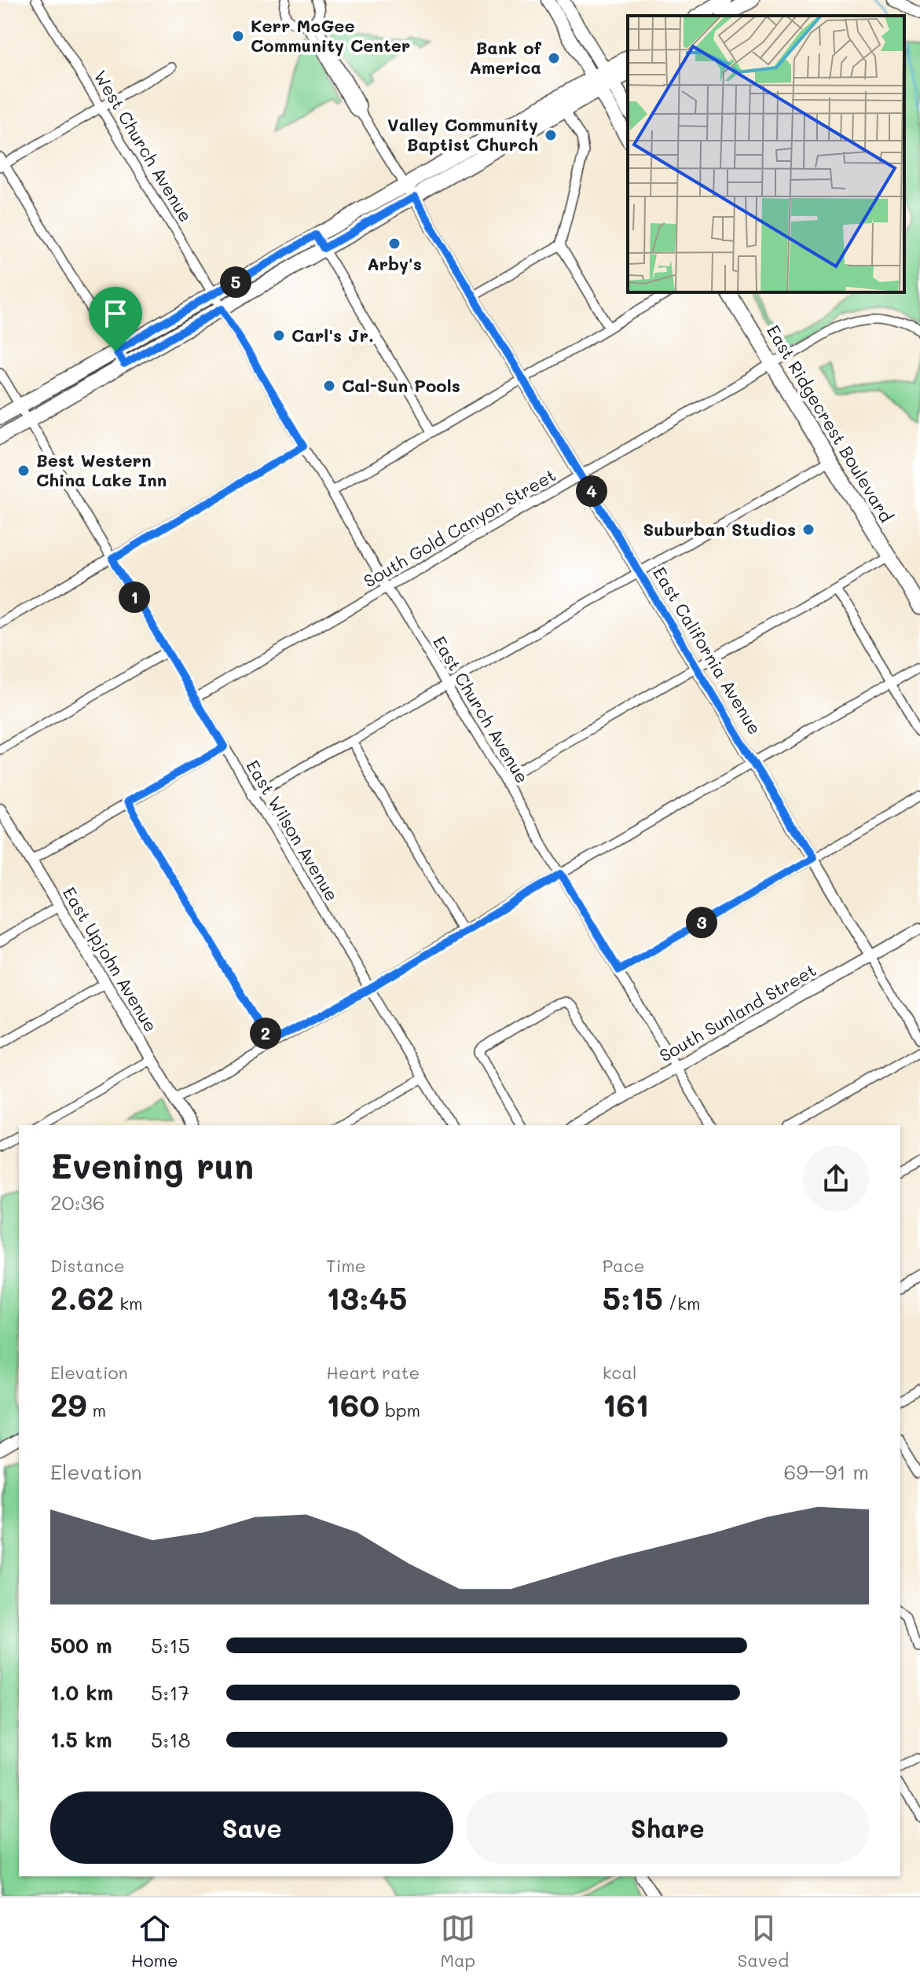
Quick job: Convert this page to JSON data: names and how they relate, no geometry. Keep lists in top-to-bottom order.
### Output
{
  "streets": {
    "main road": ["East Ridgecrest Boulevard"],
    "street": [
      "West Church Avenue",
      "South Gold Canyon Street",
      "East California Avenue",
      "East Church Avenue",
      "East Wilson Avenue",
      "East Upjohn Avenue",
      "South Sunland Street"
    ]
  },
  "crossings": [
    ["West Church Avenue", "East Church Avenue"],
    ["East Ridgecrest Boulevard", "South Gold Canyon Street"],
    ["South Gold Canyon Street", "East California Avenue"],
    ["South Gold Canyon Street", "East Church Avenue"],
    ["South Gold Canyon Street", "East Wilson Avenue"],
    ["East California Avenue", "South Sunland Street"],
    ["East Church Avenue", "South Sunland Street"]
  ],
  "places": [
    "Kerr McGee Community Center",
    "Bank of America",
    "Valley Community Baptist Church",
    "Arby's",
    "Carl's Jr.",
    "Cal-Sun Pools",
    "Best Western China Lake Inn",
    "Suburban Studios"
  ],
  "page": {
    "pins": [
      "5",
      "4",
      "1",
      "3",
      "2"
    ],
    "heading": ["Evening run", "20:36"],
    "stats": [
      ["Distance", "2.62 km"],
      ["Time", "13:45"],
      ["Pace", "5:15 /km"],
      ["Elevation", "29 m"],
      ["Heart rate", "160 bpm"],
      ["kcal", "161"]
    ],
    "chart": ["Elevation", "69–91 m"],
    "list": [
      {
        "name": "500 m",
        "note": "5:15"
      },
      {
        "name": "1.0 km",
        "note": "5:17"
      },
      {
        "name": "1.5 km",
        "note": "5:18"
      }
    ],
    "buttons": ["Save", "Share"],
    "tabs": ["Home", "Map", "Saved"]
  }
}
